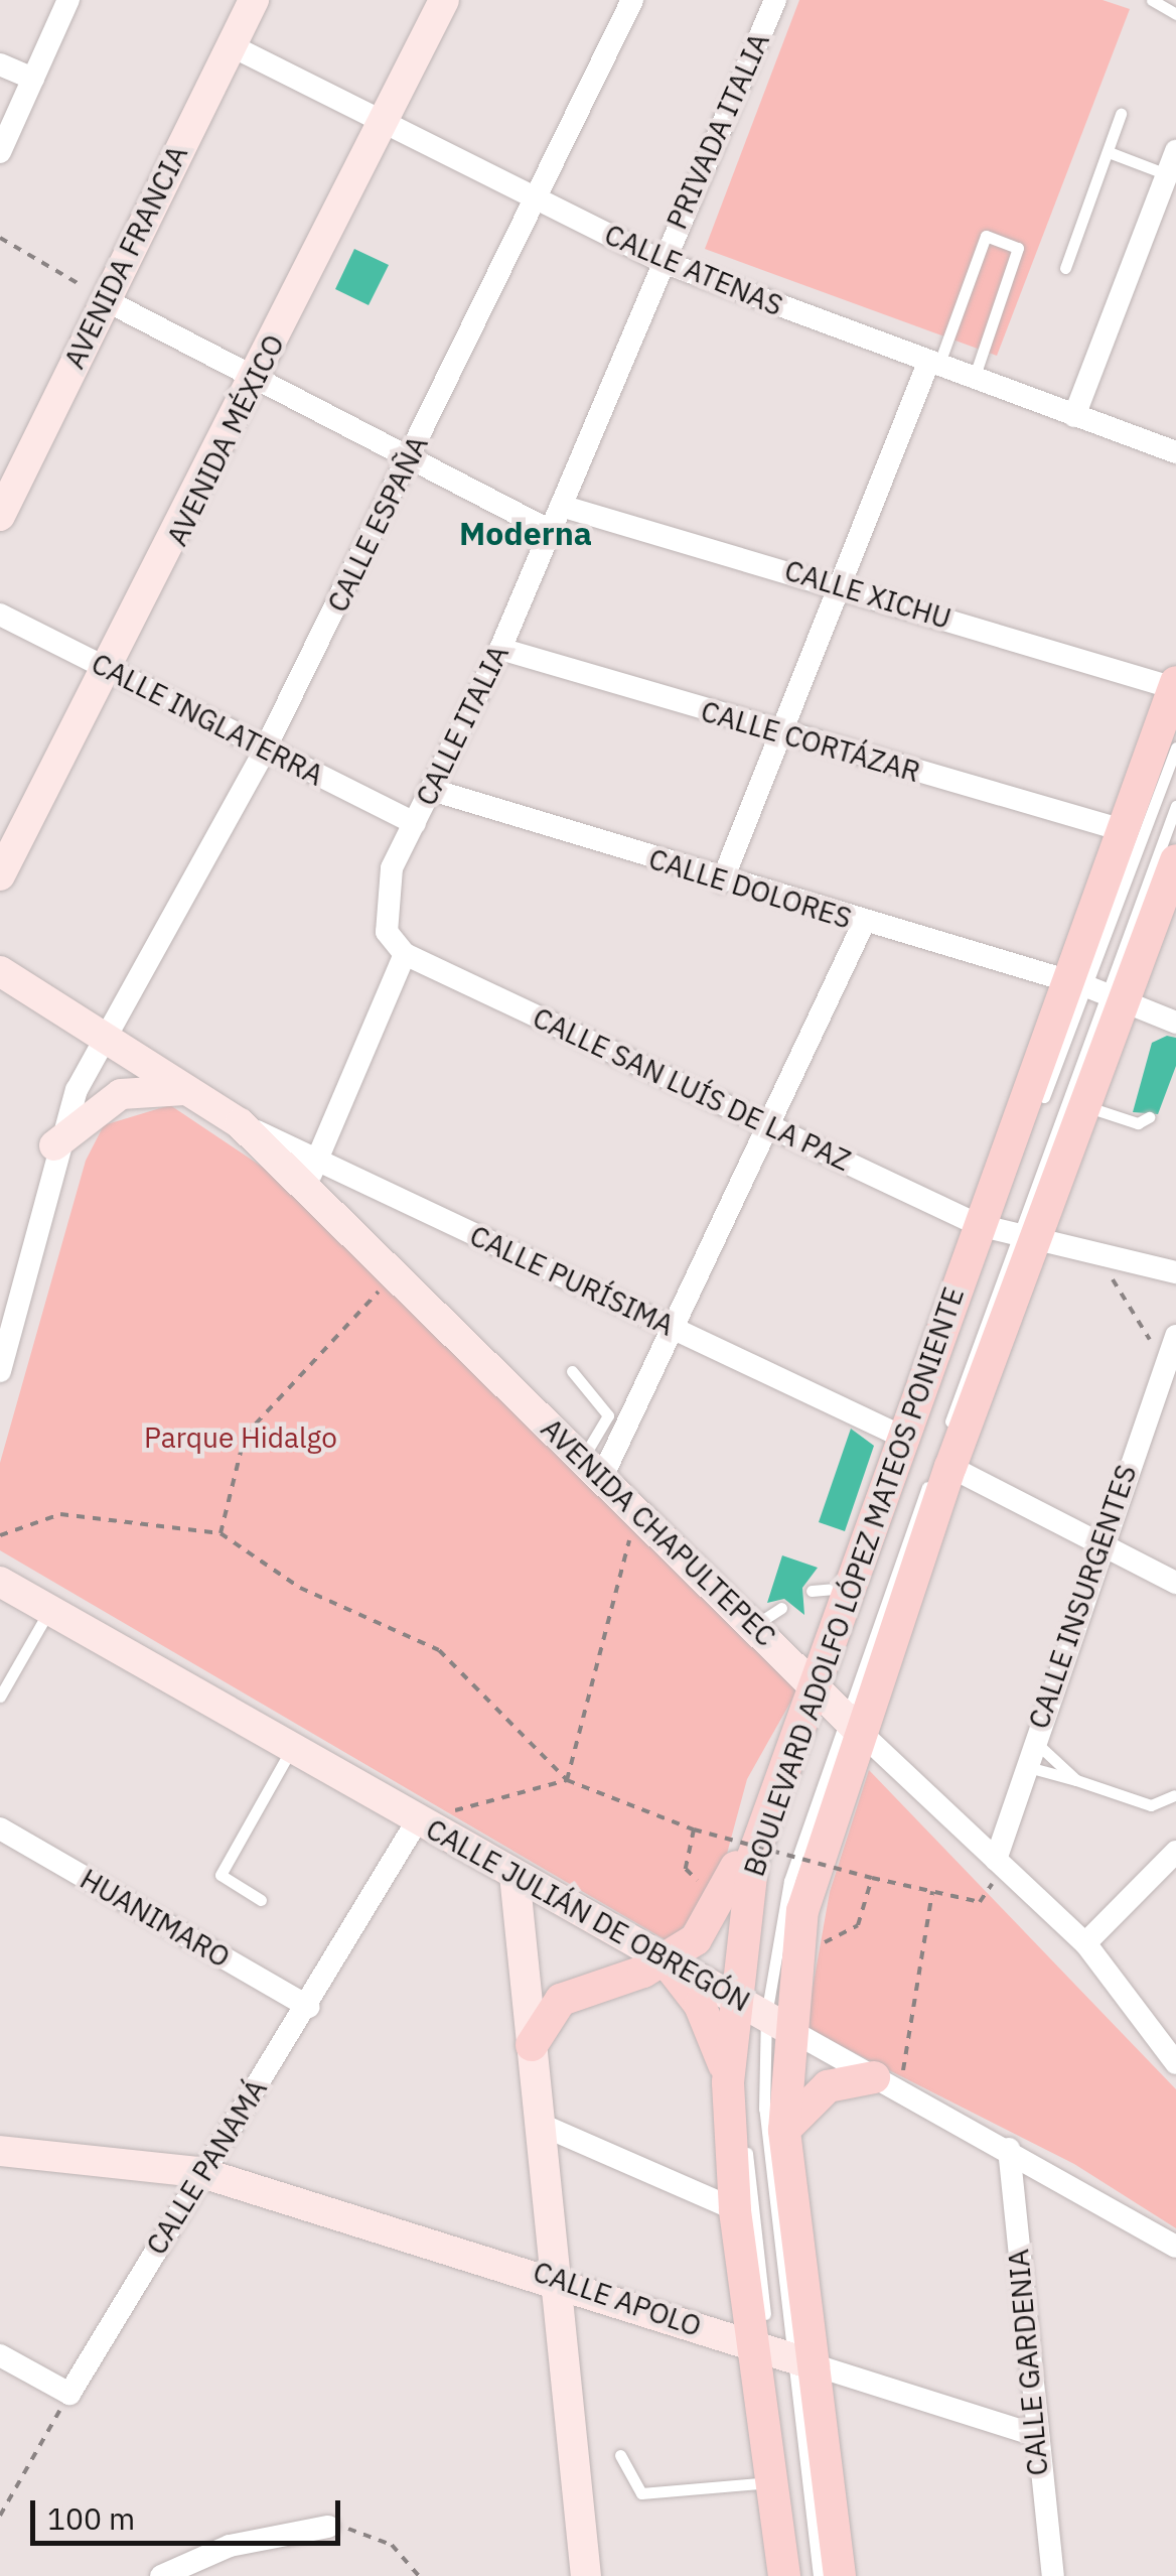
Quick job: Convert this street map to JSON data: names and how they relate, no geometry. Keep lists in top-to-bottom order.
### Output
{
  "streets": {
    "main road": ["BOULEVARD ADOLFO LÓPEZ MATEOS PONIENTE"],
    "street": [
      "PRIVADA ITALIA",
      "AVENIDA FRANCIA",
      "CALLE ATENAS",
      "AVENIDA MÉXICO",
      "CALLE ESPAÑA",
      "CALLE XICHU",
      "CALLE INGLATERRA",
      "CALLE ITALIA",
      "CALLE CORTÁZAR",
      "CALLE DOLORES",
      "CALLE SAN LUÍS DE LA PAZ",
      "CALLE PURÍSIMA",
      "AVENIDA CHAPULTEPEC",
      "CALLE INSURGENTES",
      "CALLE JULIÁN DE OBREGÓN",
      "HUANIMARO",
      "CALLE PANAMÁ",
      "CALLE APOLO",
      "CALLE GARDENIA"
    ]
  },
  "crossings": [
    ["PRIVADA ITALIA", "CALLE ATENAS"],
    ["PRIVADA ITALIA", "CALLE ITALIA"],
    ["AVENIDA FRANCIA", "CALLE ATENAS"],
    ["CALLE ATENAS", "AVENIDA MÉXICO"],
    ["CALLE ATENAS", "CALLE ESPAÑA"],
    ["CALLE ATENAS", "CALLE ITALIA"],
    ["AVENIDA MÉXICO", "CALLE INGLATERRA"],
    ["CALLE ESPAÑA", "CALLE INGLATERRA"],
    ["CALLE ESPAÑA", "AVENIDA CHAPULTEPEC"],
    ["CALLE XICHU", "CALLE ITALIA"],
    ["CALLE XICHU", "BOULEVARD ADOLFO LÓPEZ MATEOS PONIENTE"],
    ["CALLE INGLATERRA", "CALLE ITALIA"],
    ["CALLE ITALIA", "CALLE CORTÁZAR"],
    ["CALLE ITALIA", "CALLE DOLORES"],
    ["CALLE ITALIA", "CALLE SAN LUÍS DE LA PAZ"],
    ["CALLE CORTÁZAR", "BOULEVARD ADOLFO LÓPEZ MATEOS PONIENTE"],
    ["CALLE DOLORES", "BOULEVARD ADOLFO LÓPEZ MATEOS PONIENTE"],
    ["CALLE SAN LUÍS DE LA PAZ", "BOULEVARD ADOLFO LÓPEZ MATEOS PONIENTE"],
    ["CALLE PURÍSIMA", "AVENIDA CHAPULTEPEC"],
    ["CALLE PURÍSIMA", "BOULEVARD ADOLFO LÓPEZ MATEOS PONIENTE"],
    ["AVENIDA CHAPULTEPEC", "BOULEVARD ADOLFO LÓPEZ MATEOS PONIENTE"],
    ["AVENIDA CHAPULTEPEC", "CALLE INSURGENTES"],
    ["BOULEVARD ADOLFO LÓPEZ MATEOS PONIENTE", "CALLE JULIÁN DE OBREGÓN"],
    ["BOULEVARD ADOLFO LÓPEZ MATEOS PONIENTE", "CALLE APOLO"],
    ["CALLE JULIÁN DE OBREGÓN", "CALLE PANAMÁ"],
    ["CALLE JULIÁN DE OBREGÓN", "CALLE GARDENIA"],
    ["HUANIMARO", "CALLE PANAMÁ"],
    ["CALLE PANAMÁ", "CALLE APOLO"],
    ["CALLE APOLO", "CALLE GARDENIA"]
  ],
  "districts": ["Moderna"],
  "parks": ["Parque Hidalgo"],
  "scale_bar": "100 m"
}
